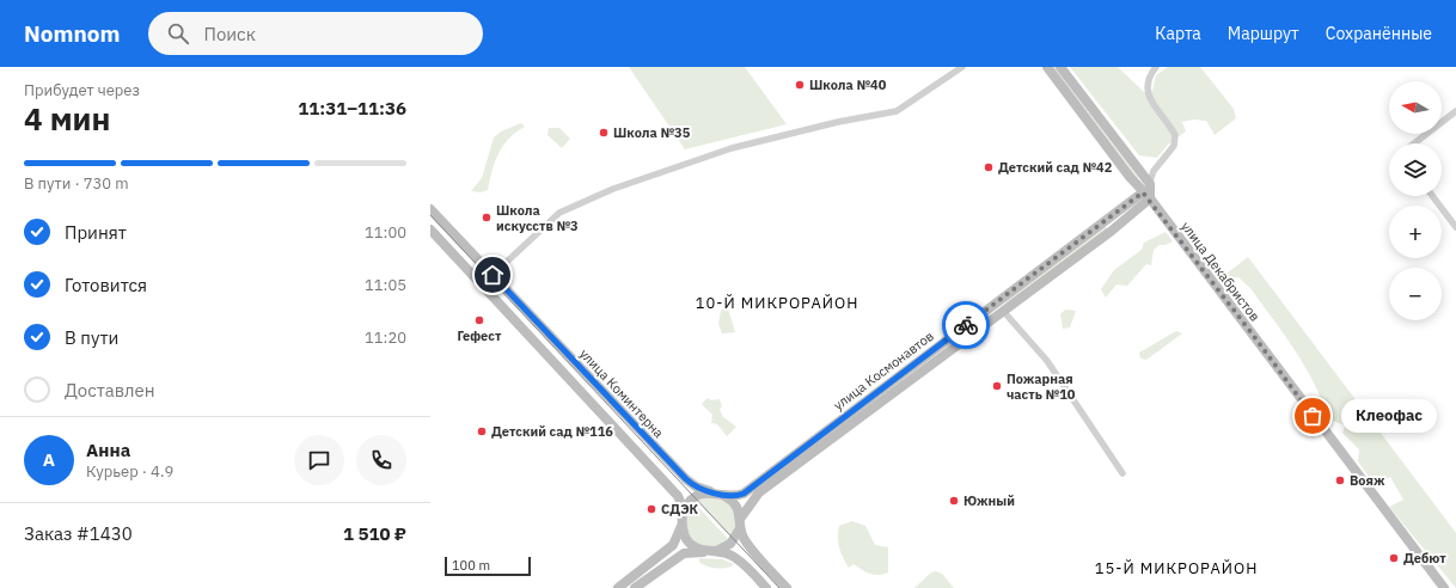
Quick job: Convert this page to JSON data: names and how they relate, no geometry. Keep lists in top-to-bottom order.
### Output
{
  "streets": {
    "street": ["улица Декабристов", "улица Космонавтов", "улица Коминтерна"]
  },
  "crossings": [
    ["улица Декабристов", "улица Космонавтов"],
    ["улица Космонавтов", "улица Коминтерна"]
  ],
  "districts": ["10-Й МИКРОРАЙОН", "15-Й МИКРОРАЙОН"],
  "places": [
    "Школа №40",
    "Школа №35",
    "Детский сад №42",
    "Школа искусств №3",
    "Гефест",
    "Пожарная часть №10",
    "Клеофас",
    "Детский сад №116",
    "Вояж",
    "Южный",
    "СДЭК",
    "Дебют"
  ],
  "scale_bar": "100 m",
  "north": "left",
  "page": {
    "header": "Nomnom",
    "search": "Поиск",
    "nav": ["Карта", "Маршрут", "Сохранённые"],
    "heading": ["4 мин", "Прибудет через", "11:31–11:36"],
    "panel": [
      "Анна",
      "Курьер · 4.9",
      "Заказ #1430",
      "1 510 ₽"
    ],
    "map_buttons": ["+", "−"],
    "bar": "В пути · 730 m",
    "list": [
      ["Принят", "11:00"],
      ["Готовится", "11:05"],
      ["В пути", "11:20"],
      "Доставлен"
    ],
    "bubble": "Клеофас",
    "round": "А",
    "scale": "100 m"
  }
}
